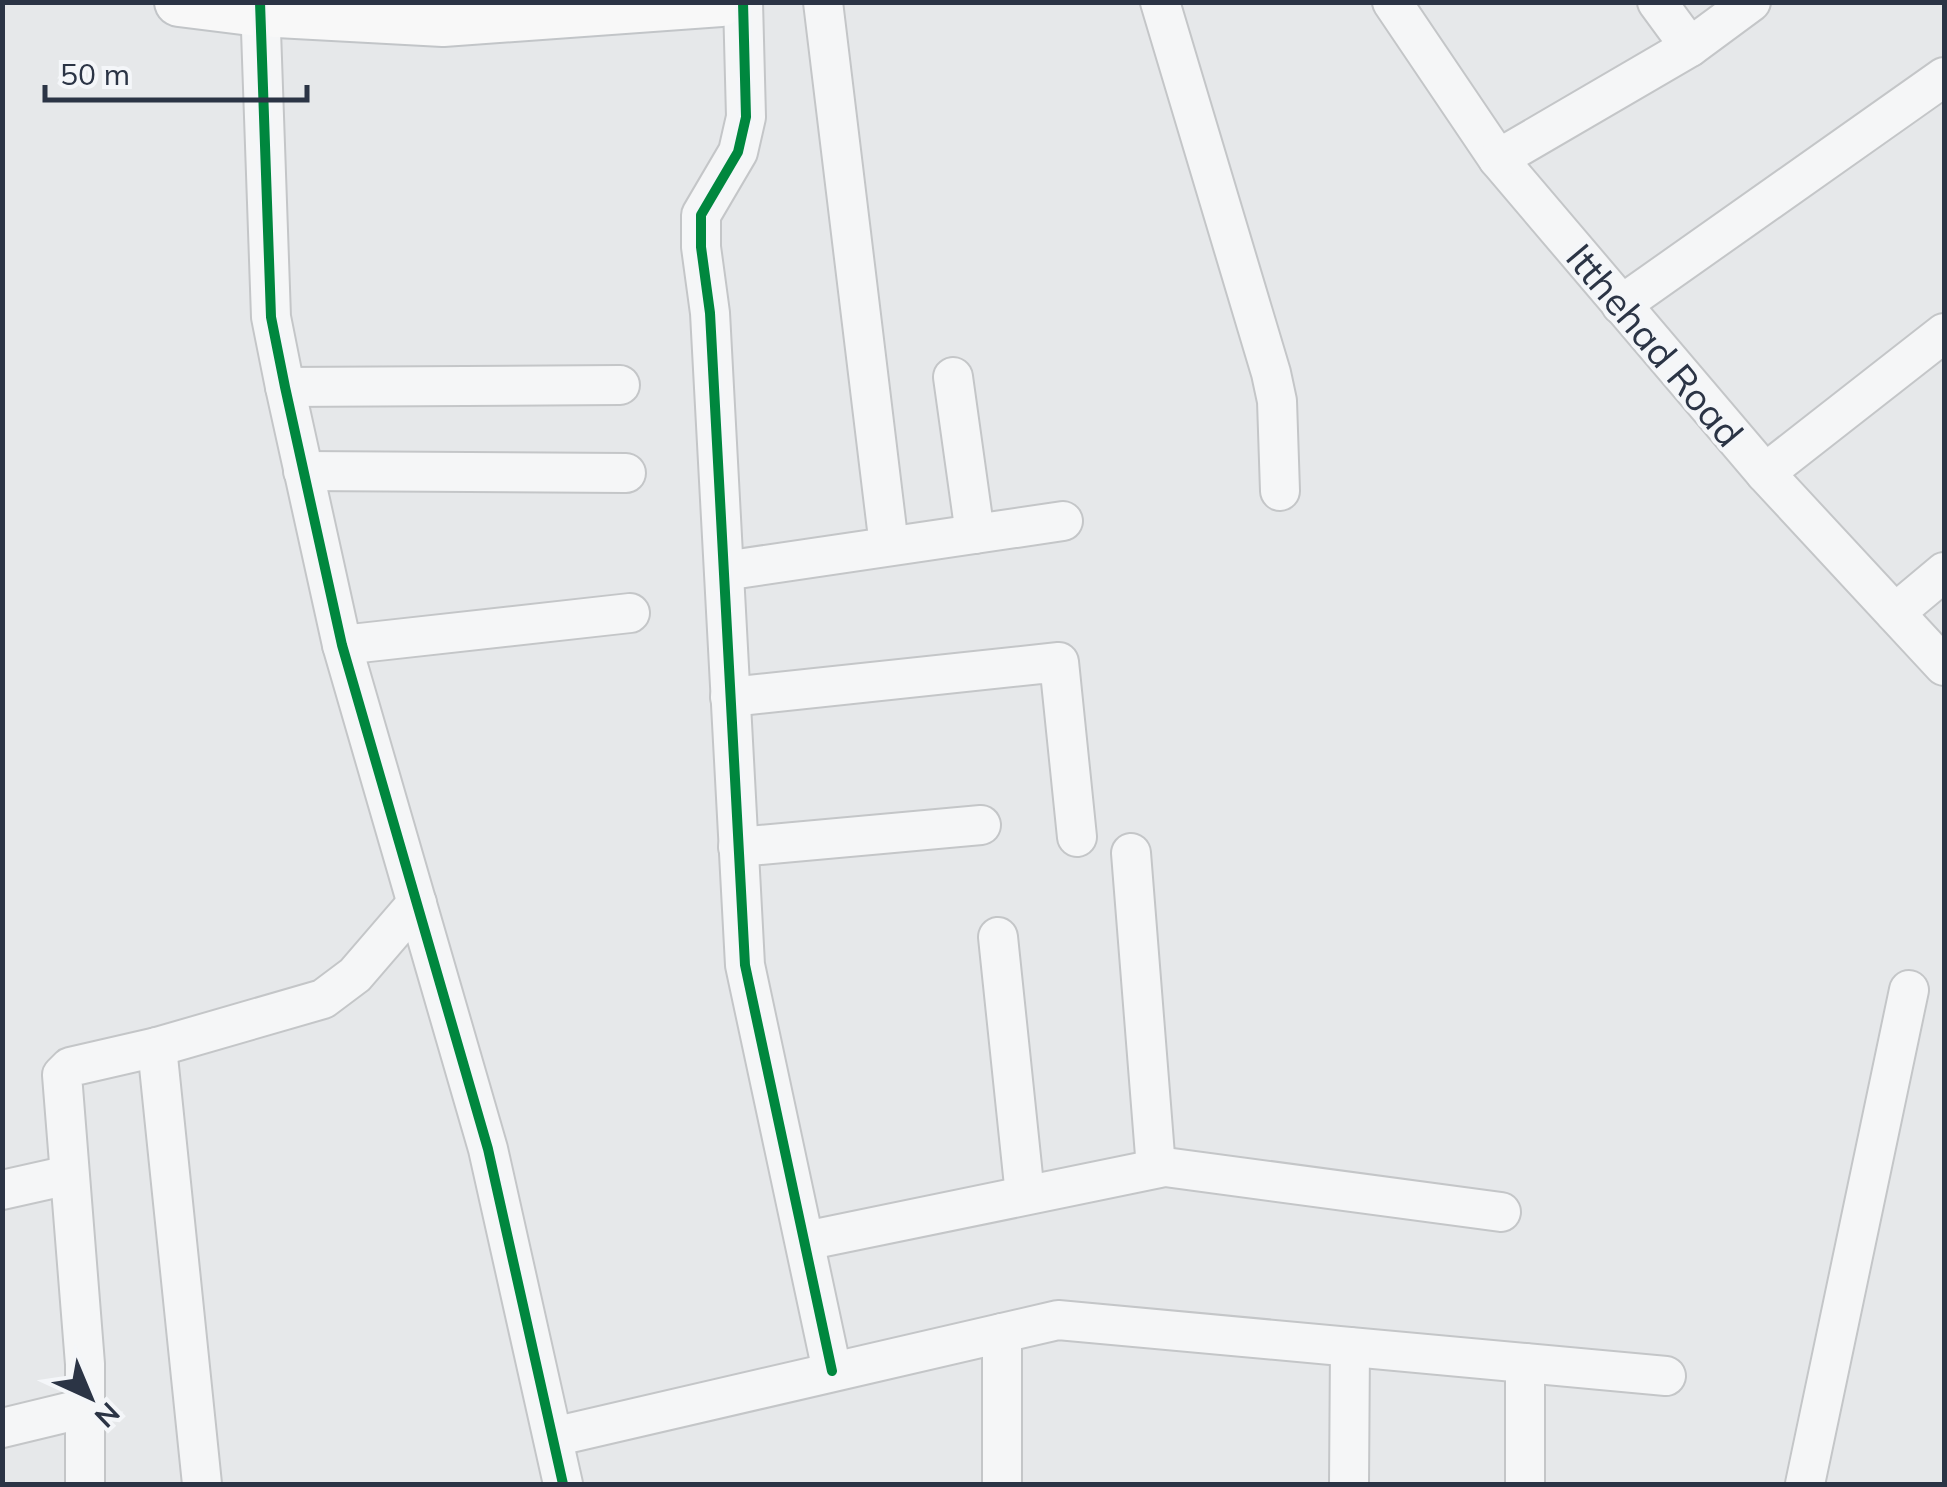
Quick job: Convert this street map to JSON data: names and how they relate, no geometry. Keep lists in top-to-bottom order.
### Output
{
  "streets": {
    "street": ["Itthehad Road"]
  },
  "scale_bar": "50 m",
  "north": "bottom right"
}
